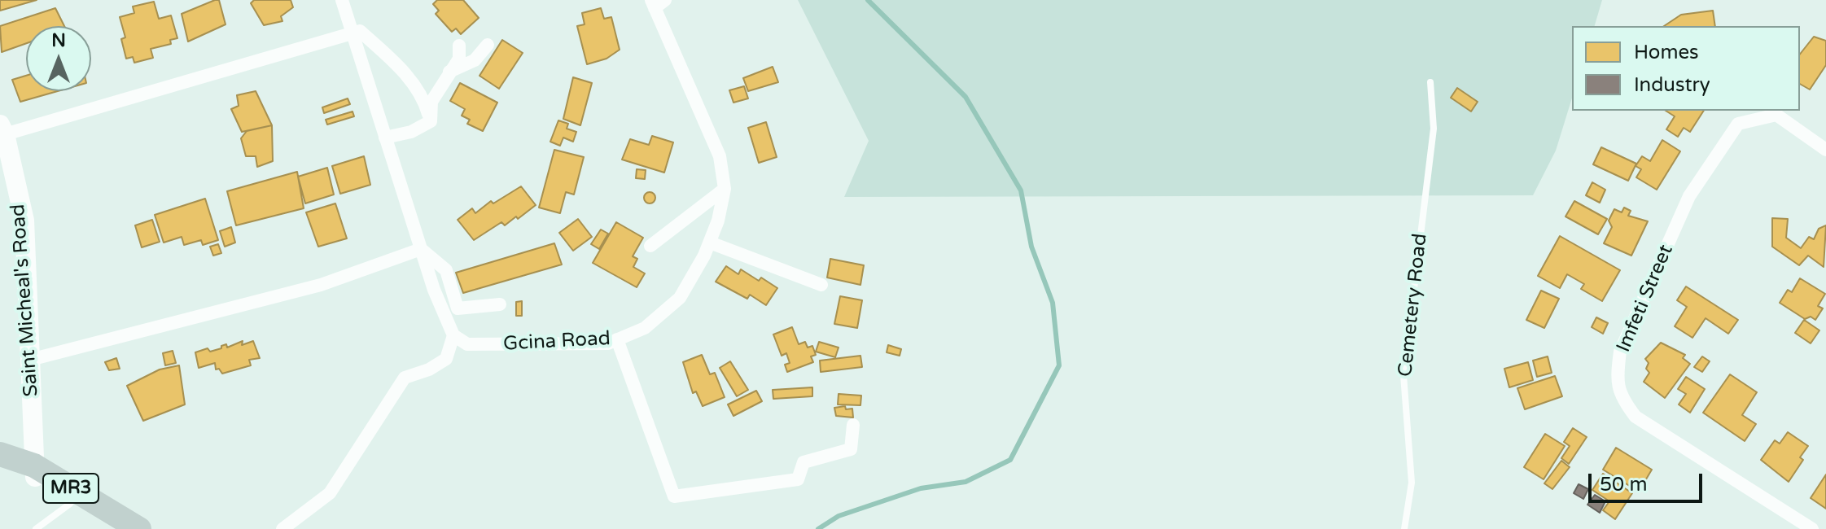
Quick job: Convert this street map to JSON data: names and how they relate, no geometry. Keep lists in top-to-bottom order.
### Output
{
  "streets": {
    "highway": ["MR3"],
    "street": ["Imfeti Street", "Saint Micheal's Road", "Gcina Road"],
    "lane": ["Cemetery Road"]
  },
  "crossings": [
    ["Saint Micheal's Road", "MR3"]
  ],
  "legend": ["Homes", "Industry"],
  "scale_bar": "50 m",
  "north": "top"
}
